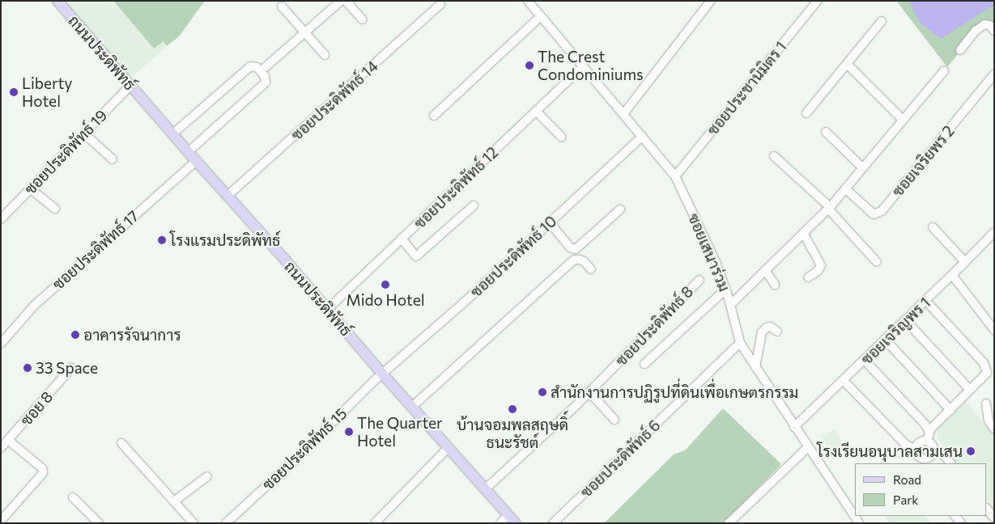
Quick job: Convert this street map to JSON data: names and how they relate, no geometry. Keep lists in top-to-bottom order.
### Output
{
  "streets": {
    "main road": ["ถนนประดิพัทธ์"],
    "street": [
      "ซอยประชานิมิตร 1",
      "ซอยประดิพัทธ์ 14",
      "ซอยประดิพัทธ์ 19",
      "ซอยเจริยพร 2",
      "ซอยประดิพัทธ์ 12",
      "ซอยประดิพัทธ์ 17",
      "ซอยเสนาร่วม",
      "ซอยประดิพัทธ์ 10",
      "ซอยประดิพัทธ์ 8",
      "ซอยเจริญพร 1",
      "ซอย 8",
      "ซอยประดิพัทธ์ 15",
      "ซอยประดิพัทธ์ 6"
    ]
  },
  "crossings": [
    ["ถนนประดิพัทธ์", "ซอยประดิพัทธ์ 14"],
    ["ถนนประดิพัทธ์", "ซอยประดิพัทธ์ 19"],
    ["ถนนประดิพัทธ์", "ซอยประดิพัทธ์ 12"],
    ["ถนนประดิพัทธ์", "ซอยประดิพัทธ์ 17"],
    ["ถนนประดิพัทธ์", "ซอยประดิพัทธ์ 10"],
    ["ถนนประดิพัทธ์", "ซอยประดิพัทธ์ 8"],
    ["ถนนประดิพัทธ์", "ซอยประดิพัทธ์ 15"],
    ["ซอยประชานิมิตร 1", "ซอยเสนาร่วม"],
    ["ซอยประดิพัทธ์ 12", "ซอยเสนาร่วม"],
    ["ซอยเสนาร่วม", "ซอยประดิพัทธ์ 10"],
    ["ซอยเสนาร่วม", "ซอยเจริญพร 1"],
    ["ซอยเสนาร่วม", "ซอยประดิพัทธ์ 6"],
    ["ซอยประดิพัทธ์ 10", "ซอยประดิพัทธ์ 15"]
  ],
  "places": [
    "The Crest Condominiums",
    "Liberty Hotel",
    "โรงแรมประดิพัทธ์",
    "Mido Hotel",
    "อาคารรัจนาการ",
    "33 Space",
    "สำนักงานการปฏิรูปที่ดินเพื่อเกษตรกรรม",
    "บ้านจอมพลสฤษดิ์ ธนะรัชต์",
    "The Quarter Hotel",
    "โรงเรียนอนุบาลสามเสน"
  ],
  "legend": ["Road", "Park"]
}
